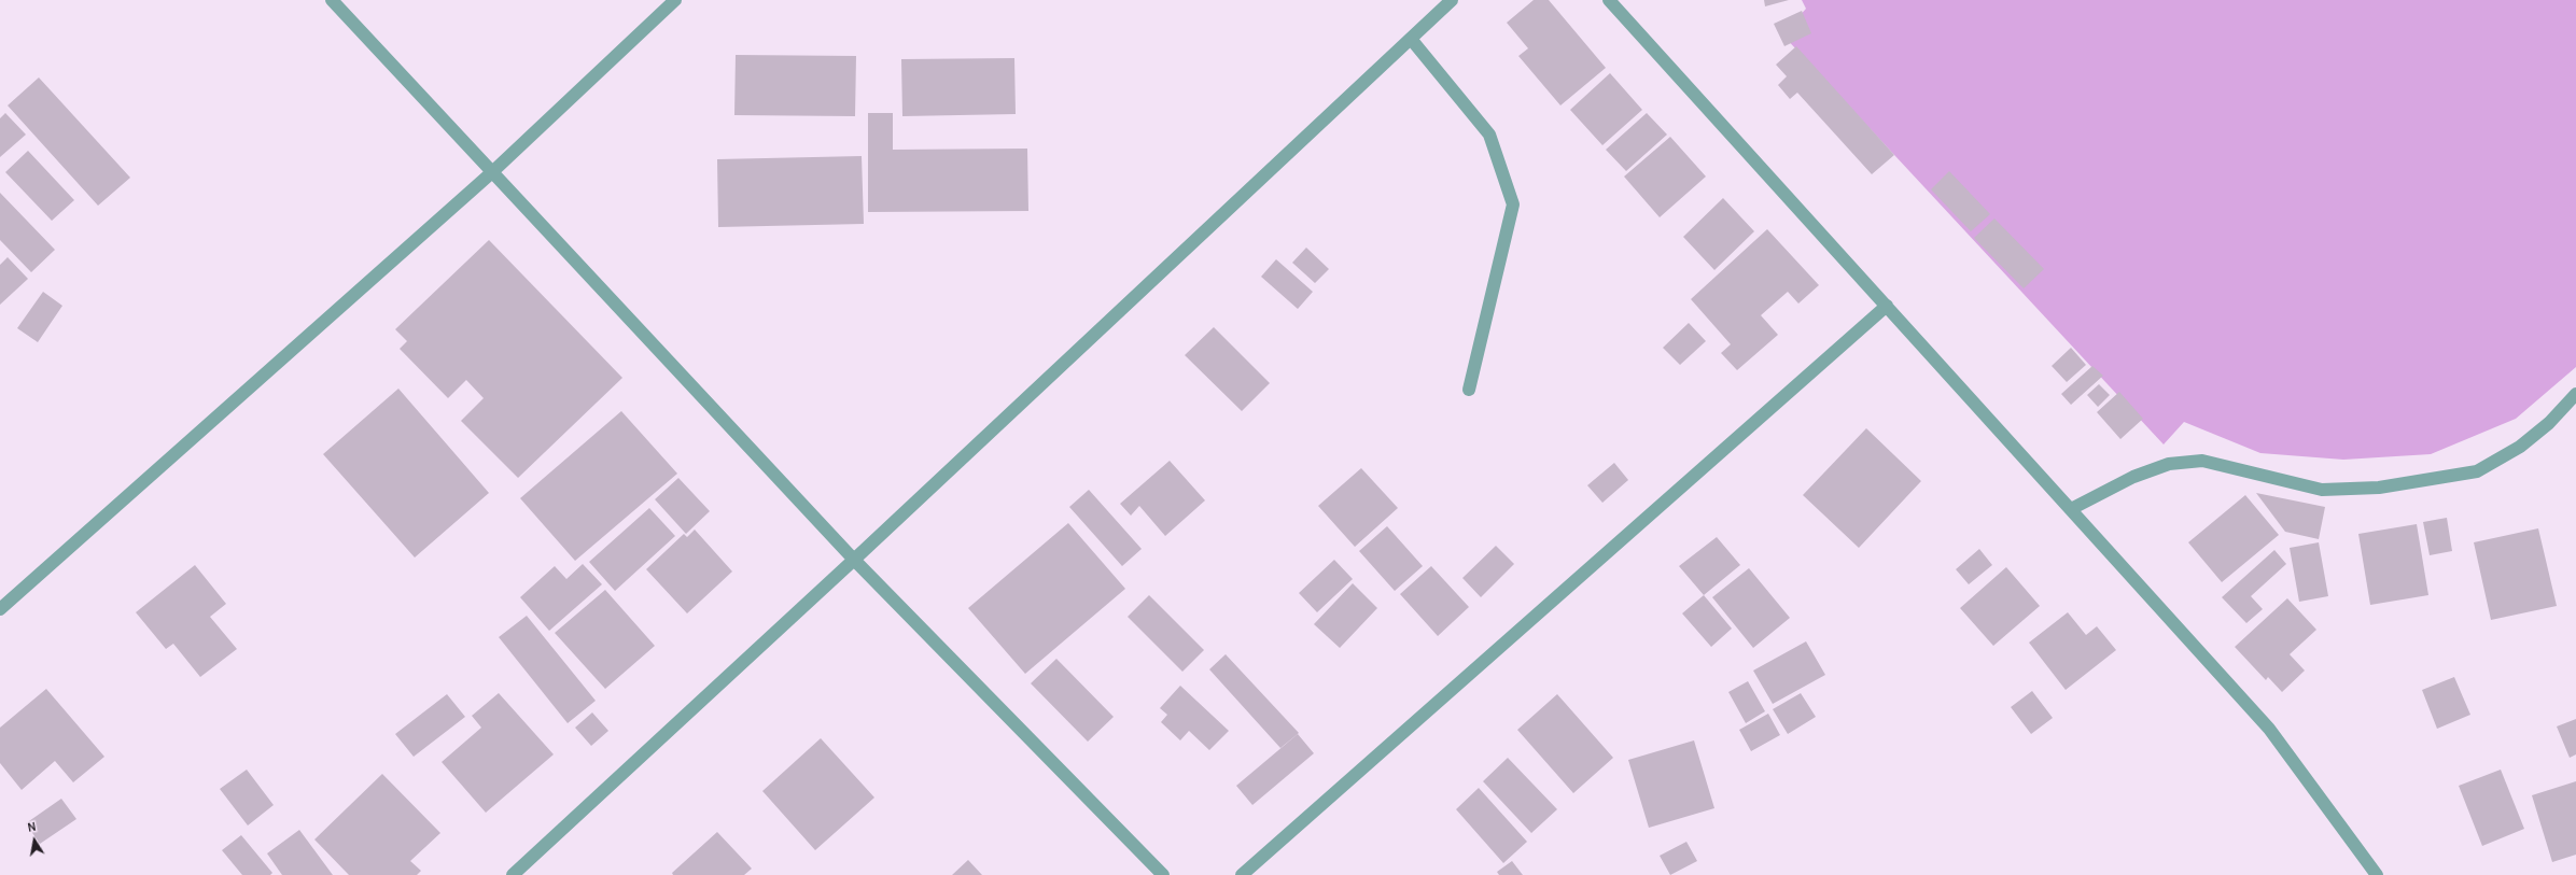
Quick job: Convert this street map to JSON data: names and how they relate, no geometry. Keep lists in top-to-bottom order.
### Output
{
  "north": "top"
}
